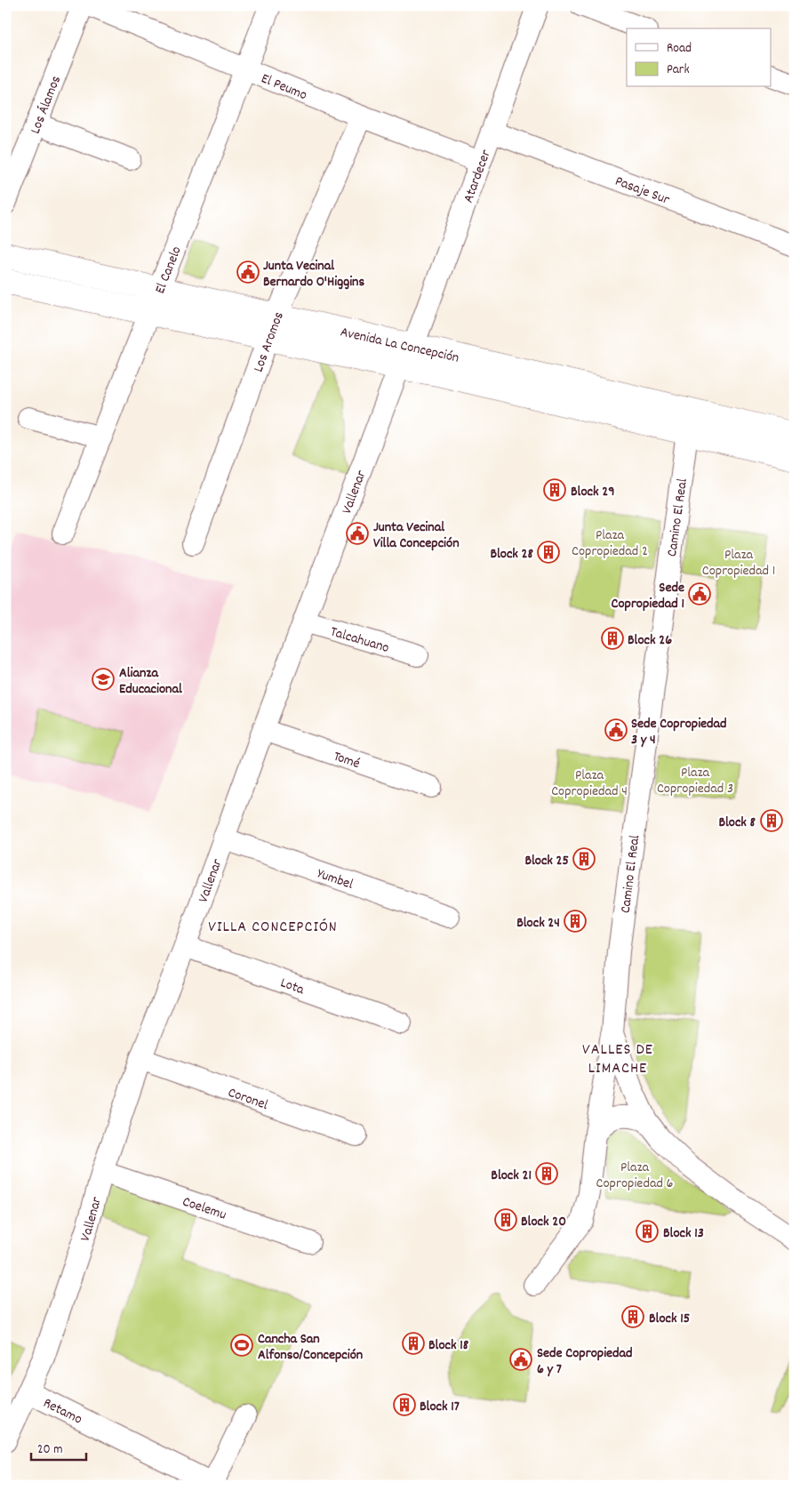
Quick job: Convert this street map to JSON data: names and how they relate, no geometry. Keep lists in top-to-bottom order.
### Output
{
  "streets": {
    "street": [
      "El Peumo",
      "Los Álamos",
      "Atardecer",
      "Pasaje Sur",
      "El Canelo",
      "Los Aromos",
      "Avenida La Concepción",
      "Vallenar",
      "Camino El Real",
      "Talcahuano",
      "Tomé",
      "Yumbel",
      "Lota",
      "Coronel",
      "Coelemu",
      "Retamo"
    ]
  },
  "crossings": [
    ["El Peumo", "Atardecer"],
    ["El Peumo", "El Canelo"],
    ["El Peumo", "Los Aromos"],
    ["Atardecer", "Pasaje Sur"],
    ["Atardecer", "Avenida La Concepción"],
    ["Atardecer", "Vallenar"],
    ["El Canelo", "Avenida La Concepción"],
    ["Los Aromos", "Avenida La Concepción"],
    ["Avenida La Concepción", "Vallenar"],
    ["Avenida La Concepción", "Camino El Real"],
    ["Vallenar", "Talcahuano"],
    ["Vallenar", "Tomé"],
    ["Vallenar", "Yumbel"],
    ["Vallenar", "Lota"],
    ["Vallenar", "Coronel"],
    ["Vallenar", "Coelemu"],
    ["Vallenar", "Retamo"]
  ],
  "districts": ["VILLA CONCEPCIÓN", "VALLES DE LIMACHE"],
  "parks": [
    "Plaza Copropiedad 2",
    "Plaza Copropiedad 1",
    "Plaza Copropiedad 3",
    "Plaza Copropiedad 4",
    "Plaza Copropiedad 6"
  ],
  "places": {
    "public building": [
      "Junta Vecinal Bernardo O'Higgins",
      "Junta Vecinal Villa Concepción",
      "Sede Copropiedad 1",
      "Sede Copropiedad 3 y 4",
      "Sede Copropiedad 6 y 7"
    ],
    "building": [
      "Block 29",
      "Block 28",
      "Block 26",
      "Block 8",
      "Block 25",
      "Block 24",
      "Block 21",
      "Block 20",
      "Block 13",
      "Block 15",
      "Block 18",
      "Block 17"
    ],
    "school or university": ["Alianza Educacional"],
    "sports": ["Cancha San Alfonso/Concepción"]
  },
  "legend": ["Road", "Park"],
  "scale_bar": "20 m"
}
